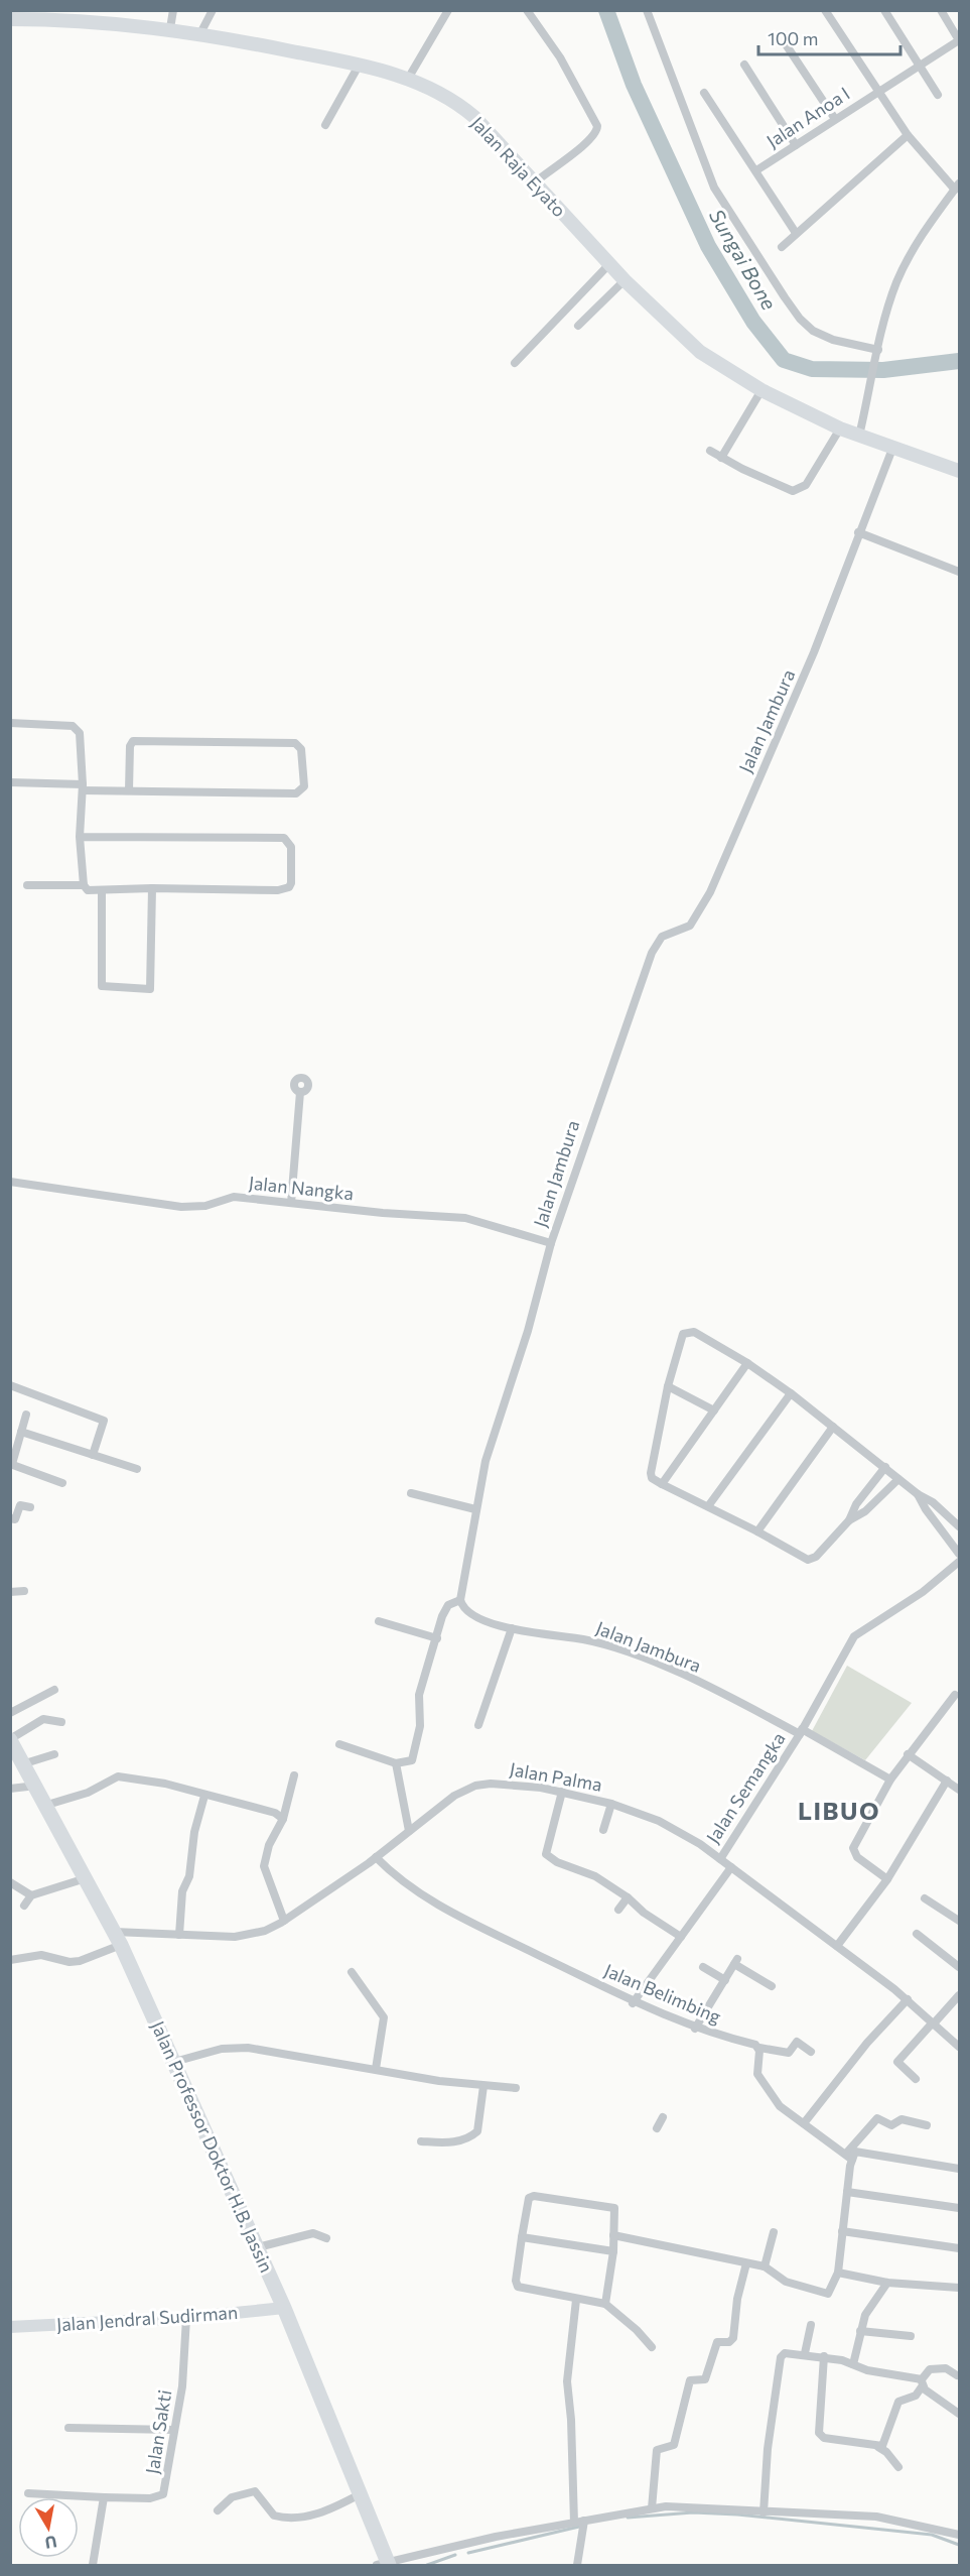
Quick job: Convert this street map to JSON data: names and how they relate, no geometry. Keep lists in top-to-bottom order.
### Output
{
  "streets": {
    "highway": ["Jalan Professor Doktor H.B. Jassin"],
    "main road": ["Jalan Raja Eyato"],
    "street": [
      "Jalan Anoa I",
      "Jalan Jambura",
      "Jalan Nangka",
      "Jalan Palma",
      "Jalan Semangka",
      "Jalan Belimbing",
      "Jalan Jendral Sudirman",
      "Jalan Sakti"
    ]
  },
  "crossings": [
    ["Jalan Raja Eyato", "Jalan Jambura"],
    ["Jalan Jambura", "Jalan Nangka"],
    ["Jalan Jambura", "Jalan Semangka"],
    ["Jalan Palma", "Jalan Semangka"],
    ["Jalan Palma", "Jalan Belimbing"],
    ["Jalan Palma", "Jalan Professor Doktor H.B. Jassin"],
    ["Jalan Professor Doktor H.B. Jassin", "Jalan Jendral Sudirman"],
    ["Jalan Jendral Sudirman", "Jalan Sakti"]
  ],
  "districts": ["LIBUO"],
  "water": ["Sungai Bone"],
  "scale_bar": "100 m",
  "north": "bottom"
}
